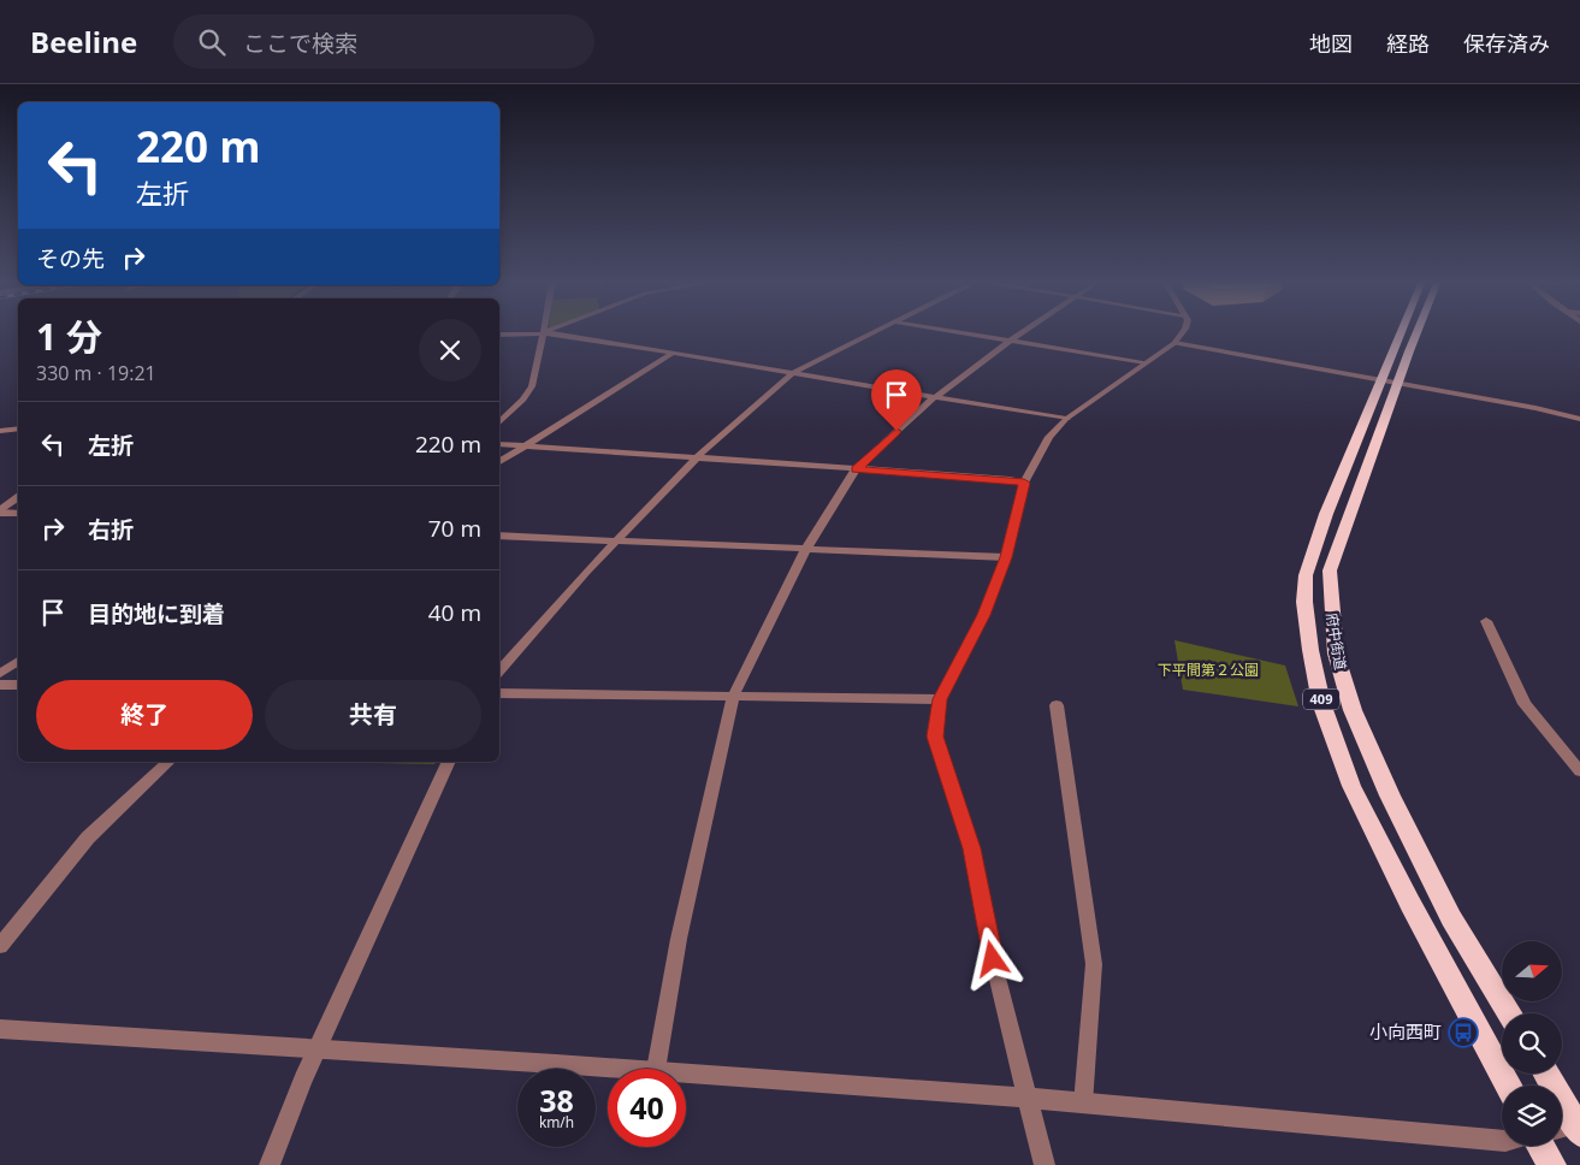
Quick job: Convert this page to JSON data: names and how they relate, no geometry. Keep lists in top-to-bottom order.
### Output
{
  "streets": {
    "highway": ["府中街道", "409"]
  },
  "parks": ["下平間第２公園"],
  "places": {
    "bus stop": ["小向西町"]
  },
  "north": "right",
  "page": {
    "header": "Beeline",
    "search": "ここで検索",
    "nav": ["地図", "経路", "保存済み"],
    "turn": ["220 m", "左折"],
    "then": "その先",
    "heading": ["1 分", "330 m · 19:21"],
    "list": [
      {
        "name": "左折",
        "value": "220 m"
      },
      {
        "name": "右折",
        "value": "70 m"
      },
      {
        "name": "目的地に到着",
        "value": "40 m"
      }
    ],
    "buttons": ["終了", "共有"],
    "speed": "38 km/h",
    "limit": "40"
  }
}
